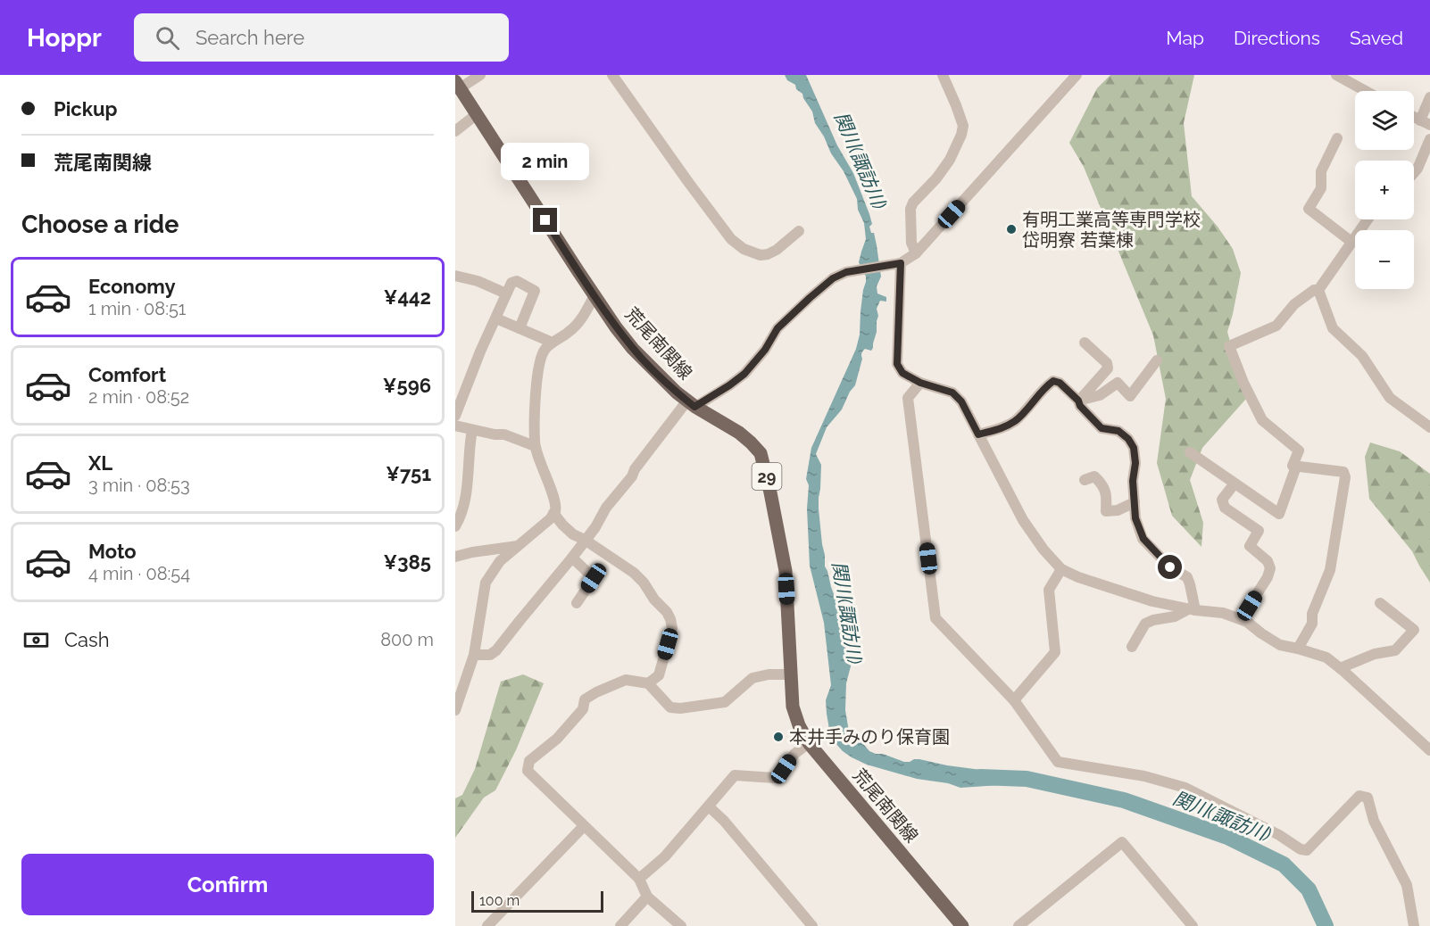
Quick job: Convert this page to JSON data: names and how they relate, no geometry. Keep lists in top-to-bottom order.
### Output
{
  "streets": {
    "main road": ["荒尾南関線", "29"]
  },
  "water": ["関川(諏訪川)"],
  "places": ["有明工業高等専門学校 岱明寮 若葉棟", "本井手みのり保育園"],
  "scale_bar": "100 m",
  "page": {
    "header": "Hoppr",
    "search": "Search here",
    "nav": ["Map", "Directions", "Saved"],
    "banner": ["Pickup", "荒尾南関線"],
    "map_buttons": ["+", "−"],
    "bubble": "2 min",
    "heading": "Choose a ride",
    "list": [
      {
        "name": "Economy",
        "note": "1 min · 08:51",
        "value": "¥442"
      },
      {
        "name": "Comfort",
        "note": "2 min · 08:52",
        "value": "¥596"
      },
      {
        "name": "XL",
        "note": "3 min · 08:53",
        "value": "¥751"
      },
      {
        "name": "Moto",
        "note": "4 min · 08:54",
        "value": "¥385"
      }
    ],
    "pay": ["Cash", "800 m"],
    "buttons": "Confirm",
    "scale": "100 m"
  }
}
